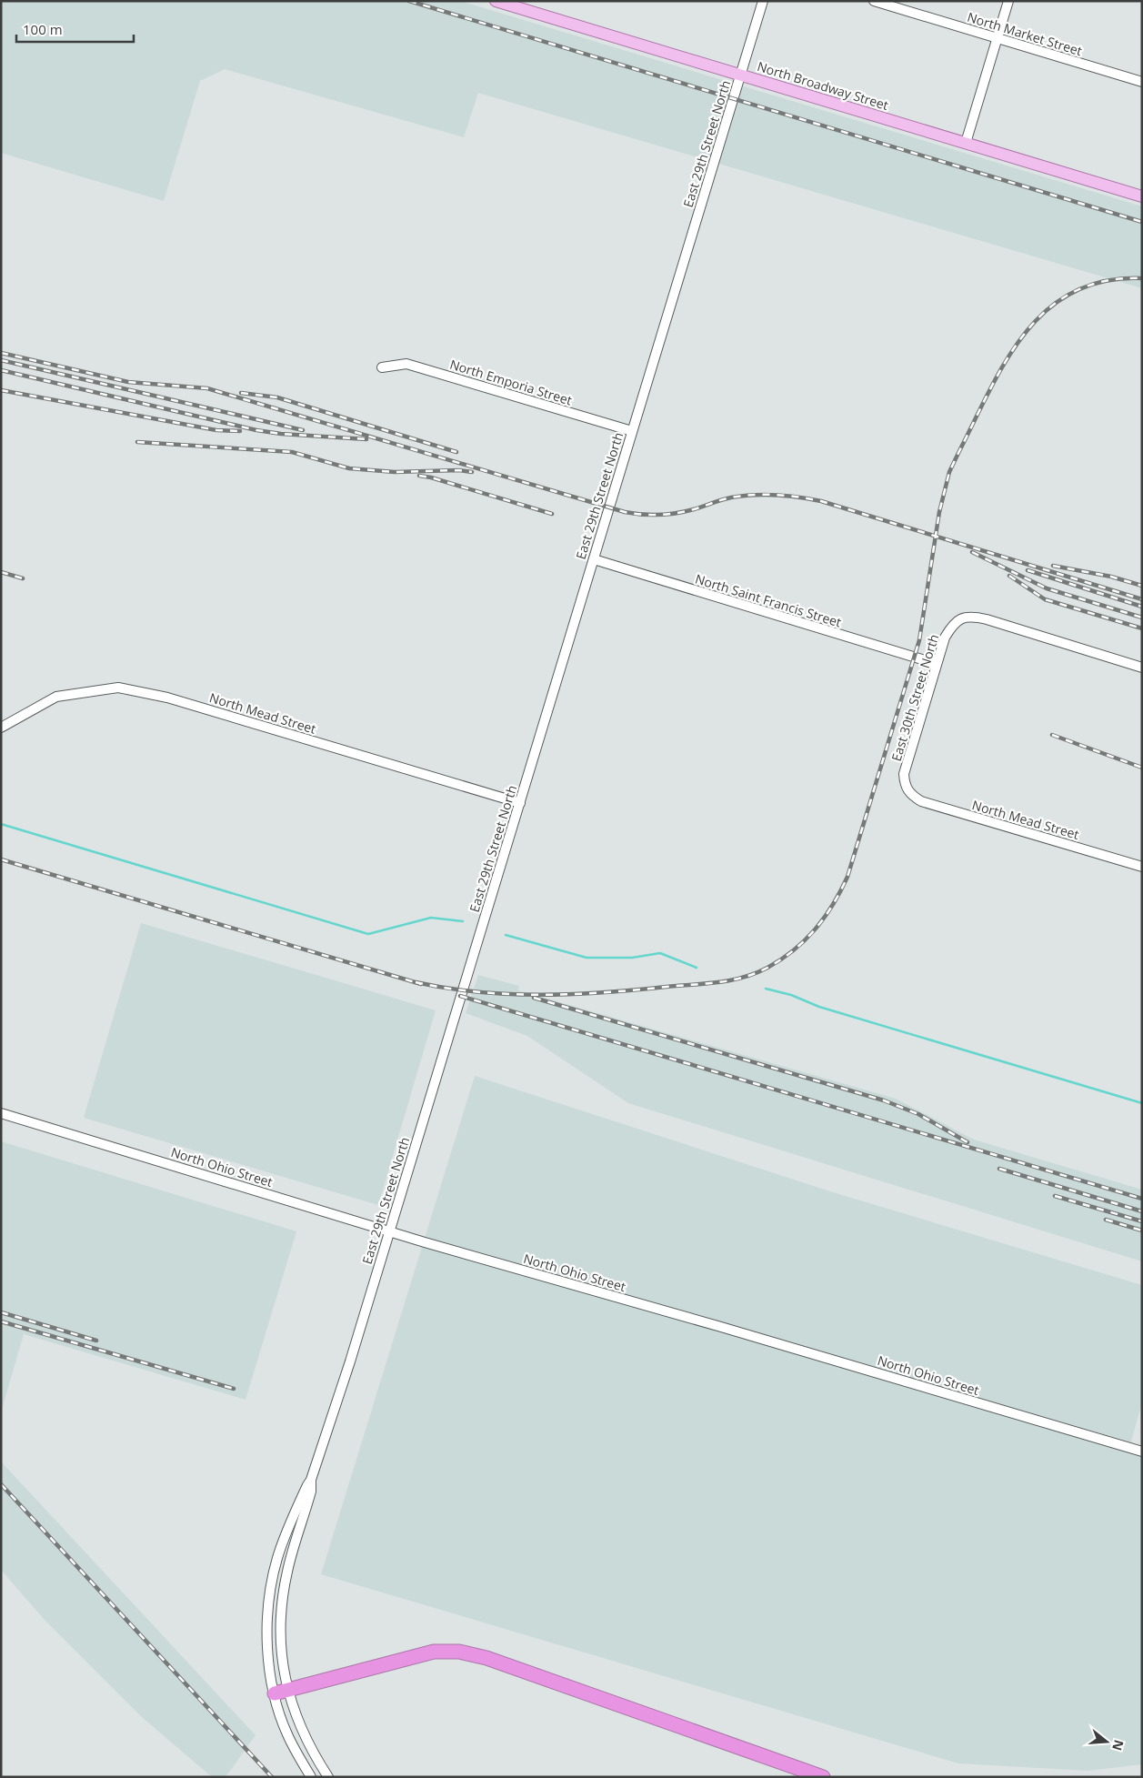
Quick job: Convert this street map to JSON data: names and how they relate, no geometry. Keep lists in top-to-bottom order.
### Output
{
  "streets": {
    "main road": ["North Broadway Street"],
    "street": [
      "North Market Street",
      "East 29th Street North",
      "North Emporia Street",
      "North Saint Francis Street",
      "East 30th Street North",
      "North Mead Street",
      "North Ohio Street"
    ]
  },
  "crossings": [
    ["North Broadway Street", "East 29th Street North"],
    ["East 29th Street North", "North Emporia Street"],
    ["East 29th Street North", "North Saint Francis Street"],
    ["East 29th Street North", "North Mead Street"],
    ["East 29th Street North", "North Ohio Street"],
    ["North Saint Francis Street", "East 30th Street North"],
    ["East 30th Street North", "North Mead Street"]
  ],
  "scale_bar": "100 m",
  "north": "right"
}
